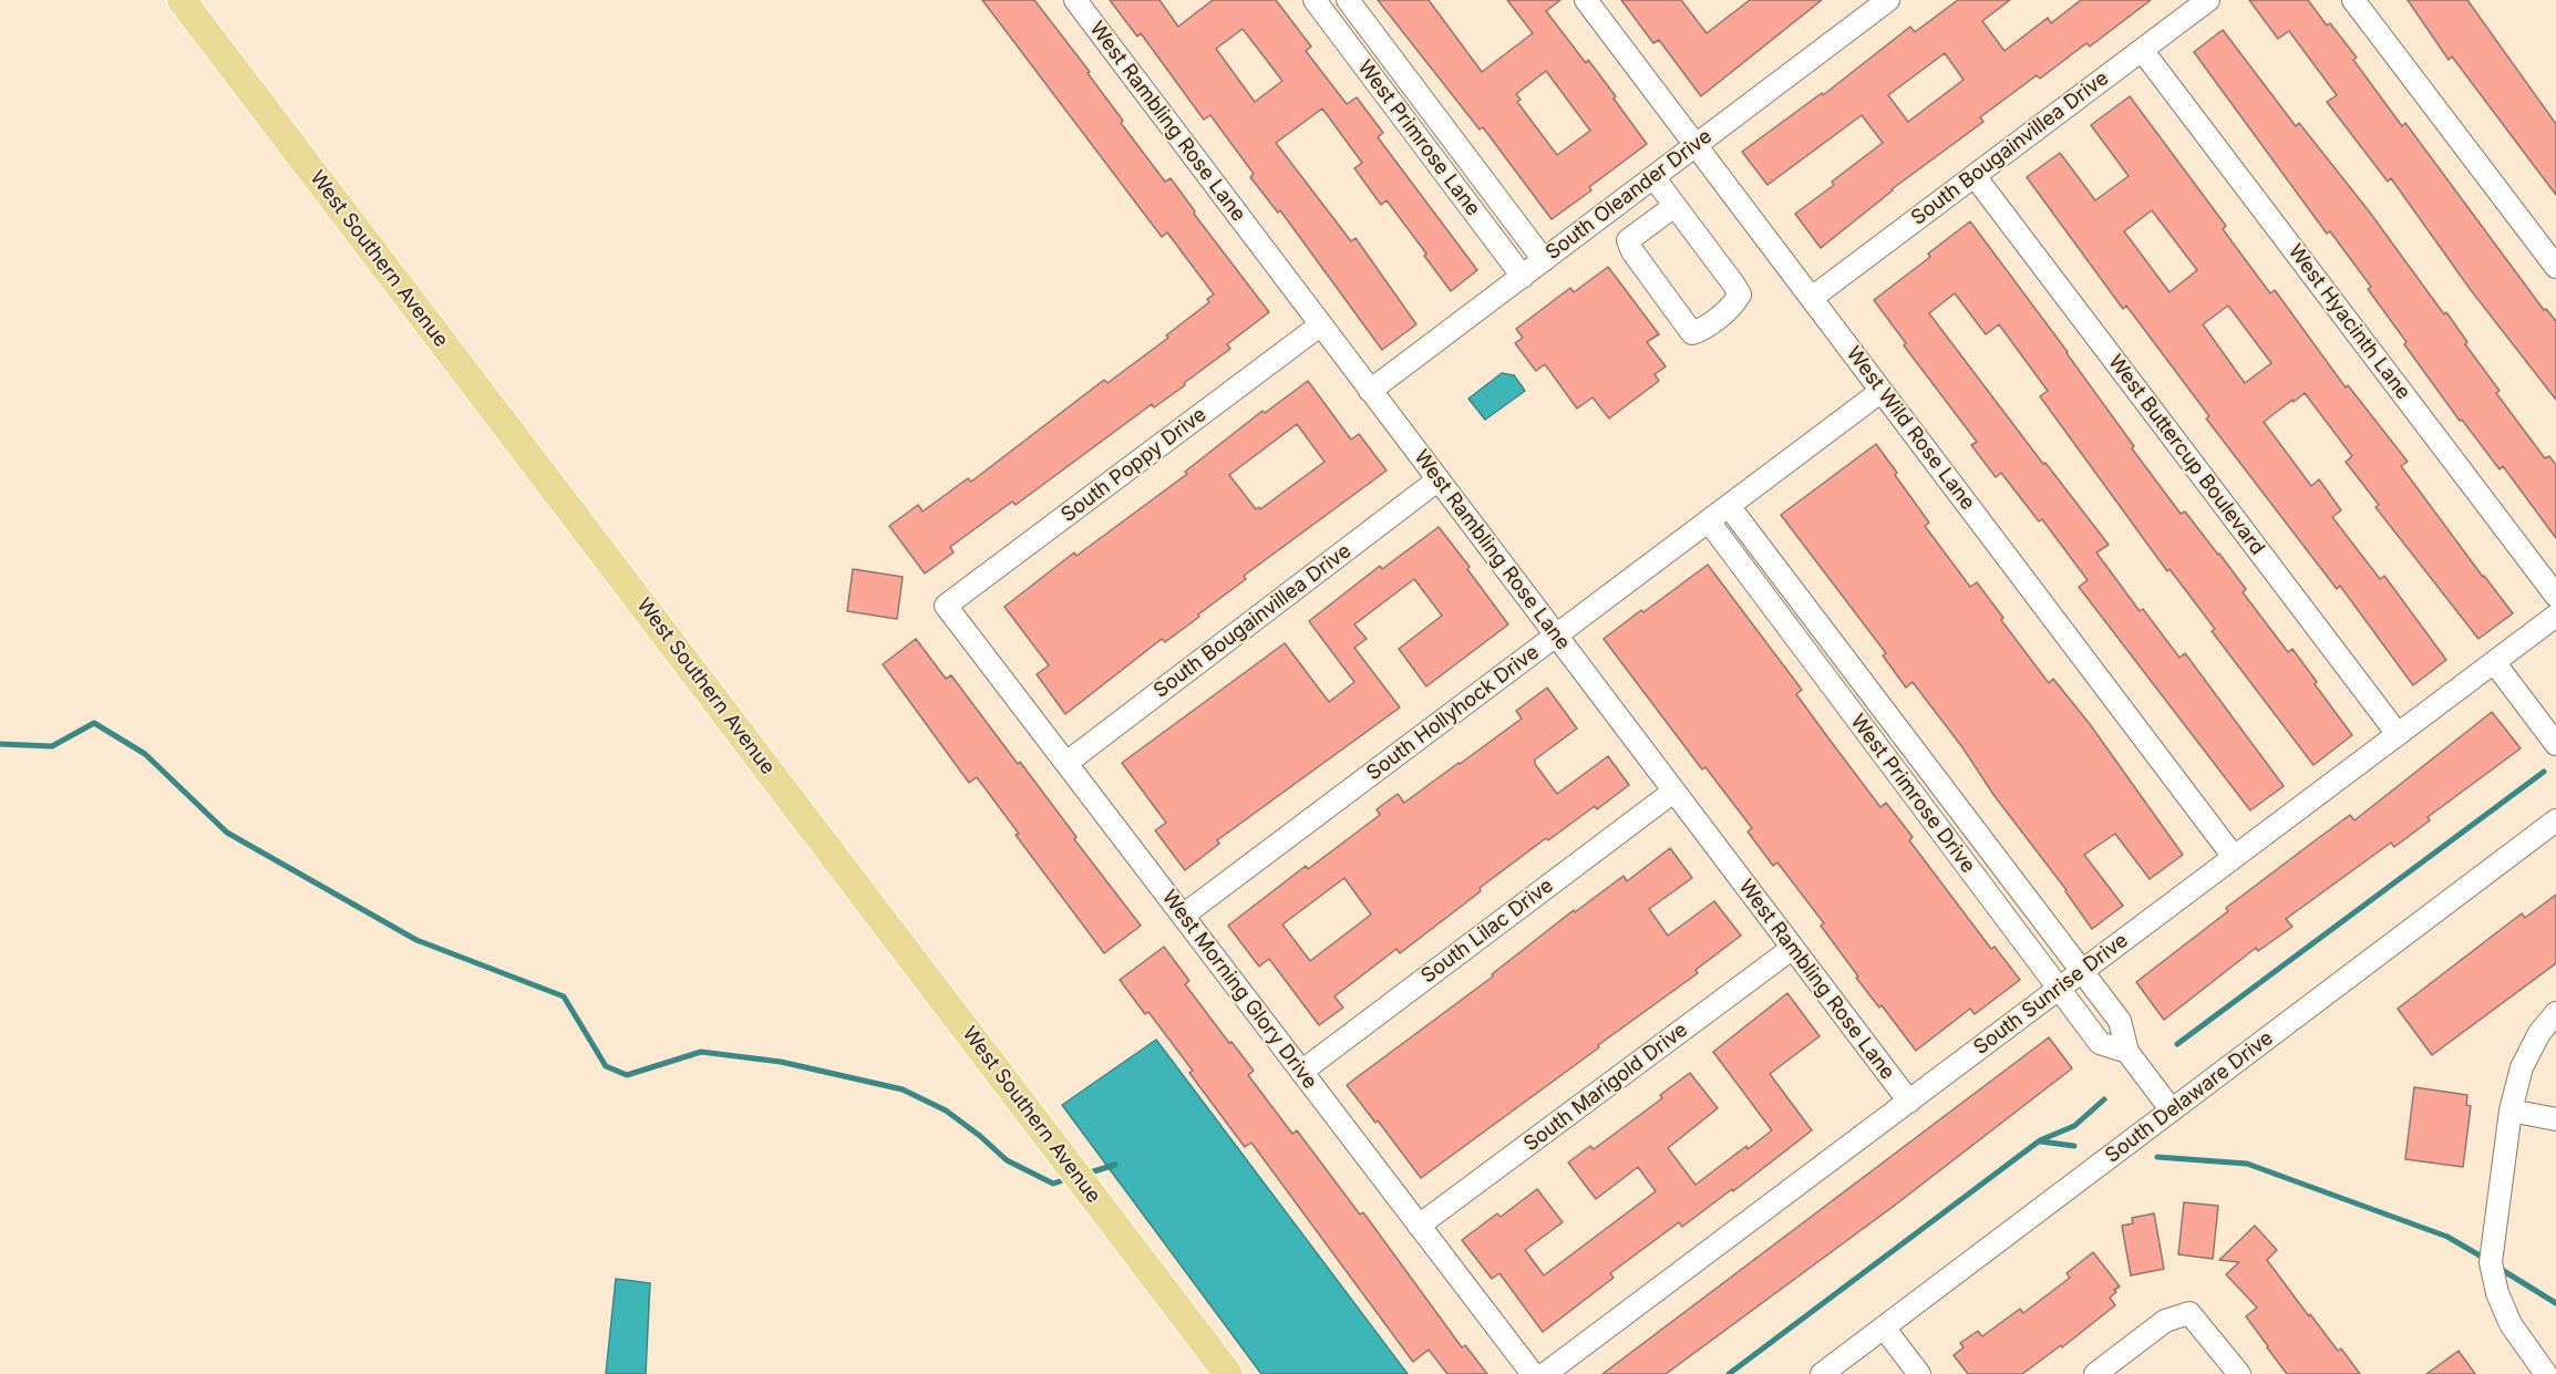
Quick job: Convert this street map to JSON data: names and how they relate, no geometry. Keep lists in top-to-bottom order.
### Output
{
  "streets": {
    "main road": ["West Southern Avenue"],
    "street": [
      "West Rambling Rose Lane",
      "West Primrose Lane",
      "South Bougainvillea Drive",
      "South Oleander Drive",
      "West Hyacinth Lane",
      "West Wild Rose Lane",
      "West Buttercup Boulevard",
      "South Poppy Drive",
      "South Hollyhock Drive",
      "West Primrose Drive",
      "South Lilac Drive",
      "West Morning Glory Drive",
      "South Sunrise Drive",
      "South Marigold Drive",
      "South Delaware Drive"
    ]
  },
  "crossings": [
    ["West Rambling Rose Lane", "South Bougainvillea Drive"],
    ["West Rambling Rose Lane", "South Oleander Drive"],
    ["West Rambling Rose Lane", "South Poppy Drive"],
    ["West Rambling Rose Lane", "South Hollyhock Drive"],
    ["West Rambling Rose Lane", "South Lilac Drive"],
    ["West Rambling Rose Lane", "South Sunrise Drive"],
    ["West Rambling Rose Lane", "South Marigold Drive"],
    ["West Primrose Lane", "South Oleander Drive"],
    ["South Bougainvillea Drive", "West Hyacinth Lane"],
    ["South Bougainvillea Drive", "West Wild Rose Lane"],
    ["South Bougainvillea Drive", "West Buttercup Boulevard"],
    ["South Bougainvillea Drive", "West Morning Glory Drive"],
    ["South Oleander Drive", "West Wild Rose Lane"],
    ["West Wild Rose Lane", "South Hollyhock Drive"],
    ["West Wild Rose Lane", "South Sunrise Drive"],
    ["West Buttercup Boulevard", "South Sunrise Drive"],
    ["South Poppy Drive", "West Morning Glory Drive"],
    ["South Hollyhock Drive", "West Primrose Drive"],
    ["South Hollyhock Drive", "West Morning Glory Drive"],
    ["West Primrose Drive", "South Sunrise Drive"],
    ["West Primrose Drive", "South Delaware Drive"],
    ["South Lilac Drive", "West Morning Glory Drive"],
    ["West Morning Glory Drive", "South Marigold Drive"]
  ]
}
